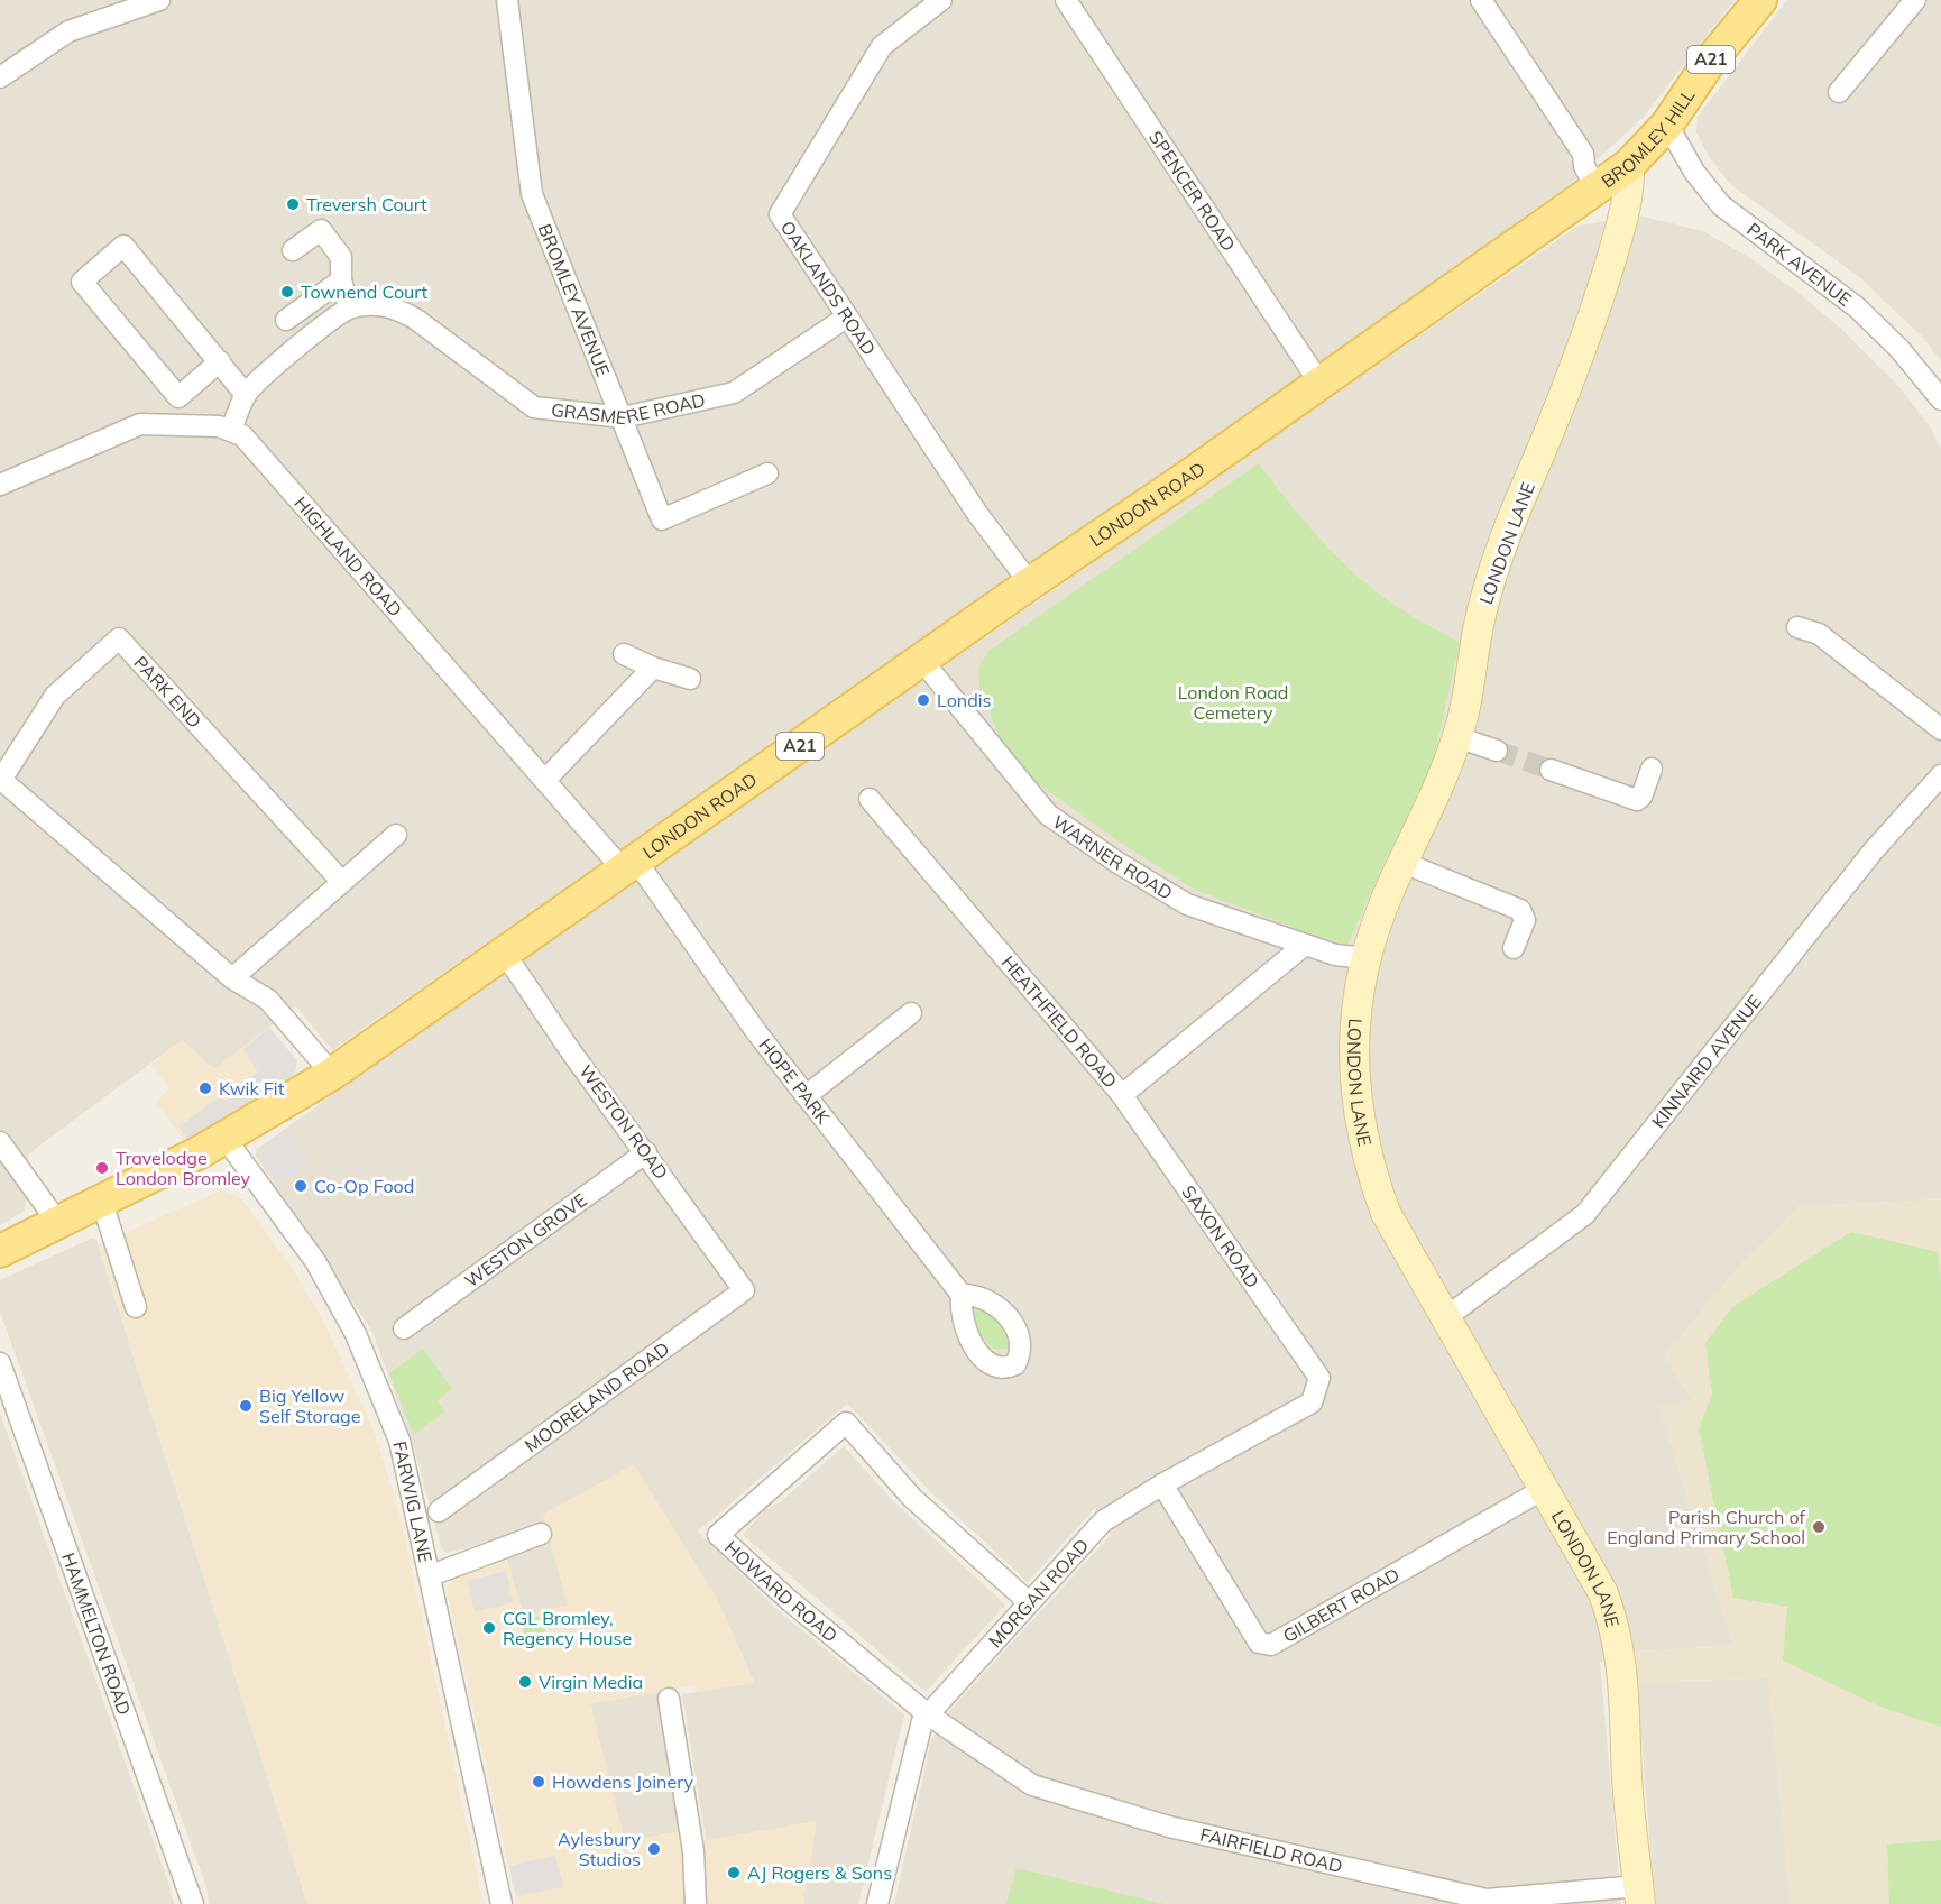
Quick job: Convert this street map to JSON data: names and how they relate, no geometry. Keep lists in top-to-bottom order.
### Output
{
  "streets": {
    "main road": ["A21", "BROMLEY HILL", "LONDON ROAD"],
    "street": [
      "SPENCER ROAD",
      "PARK AVENUE",
      "OAKLANDS ROAD",
      "BROMLEY AVENUE",
      "GRASMERE ROAD",
      "LONDON LANE",
      "HIGHLAND ROAD",
      "PARK END",
      "WARNER ROAD",
      "HEATHFIELD ROAD",
      "KINNAIRD AVENUE",
      "HOPE PARK",
      "WESTON ROAD",
      "SAXON ROAD",
      "WESTON GROVE",
      "MOORELAND ROAD",
      "FARWIG LANE",
      "HOWARD ROAD",
      "MORGAN ROAD",
      "GILBERT ROAD",
      "HAMMELTON ROAD",
      "FAIRFIELD ROAD"
    ]
  },
  "crossings": [
    ["BROMLEY HILL", "PARK AVENUE"],
    ["BROMLEY HILL", "LONDON ROAD"],
    ["BROMLEY HILL", "LONDON LANE"],
    ["SPENCER ROAD", "LONDON ROAD"],
    ["OAKLANDS ROAD", "GRASMERE ROAD"],
    ["OAKLANDS ROAD", "LONDON ROAD"],
    ["BROMLEY AVENUE", "GRASMERE ROAD"],
    ["LONDON ROAD", "HIGHLAND ROAD"],
    ["LONDON ROAD", "PARK END"],
    ["LONDON ROAD", "WARNER ROAD"],
    ["LONDON ROAD", "HOPE PARK"],
    ["LONDON ROAD", "WESTON ROAD"],
    ["LONDON ROAD", "FARWIG LANE"],
    ["LONDON LANE", "WARNER ROAD"],
    ["LONDON LANE", "KINNAIRD AVENUE"],
    ["LONDON LANE", "GILBERT ROAD"],
    ["LONDON LANE", "FAIRFIELD ROAD"],
    ["HIGHLAND ROAD", "HOPE PARK"],
    ["WARNER ROAD", "HEATHFIELD ROAD"],
    ["HEATHFIELD ROAD", "SAXON ROAD"],
    ["WESTON ROAD", "WESTON GROVE"],
    ["WESTON ROAD", "MOORELAND ROAD"],
    ["SAXON ROAD", "MORGAN ROAD"],
    ["HOWARD ROAD", "MORGAN ROAD"],
    ["HOWARD ROAD", "FAIRFIELD ROAD"],
    ["MORGAN ROAD", "GILBERT ROAD"],
    ["MORGAN ROAD", "FAIRFIELD ROAD"]
  ],
  "parks": ["London Road Cemetery"],
  "places": [
    "Treversh Court",
    "Townend Court",
    "Londis",
    "Kwik Fit",
    "Travelodge London Bromley",
    "Co-Op Food",
    "Big Yellow Self Storage",
    "Parish Church of England Primary School",
    "CGL Bromley, Regency House",
    "Virgin Media",
    "Howdens Joinery",
    "Aylesbury Studios",
    "AJ Rogers & Sons"
  ]
}
